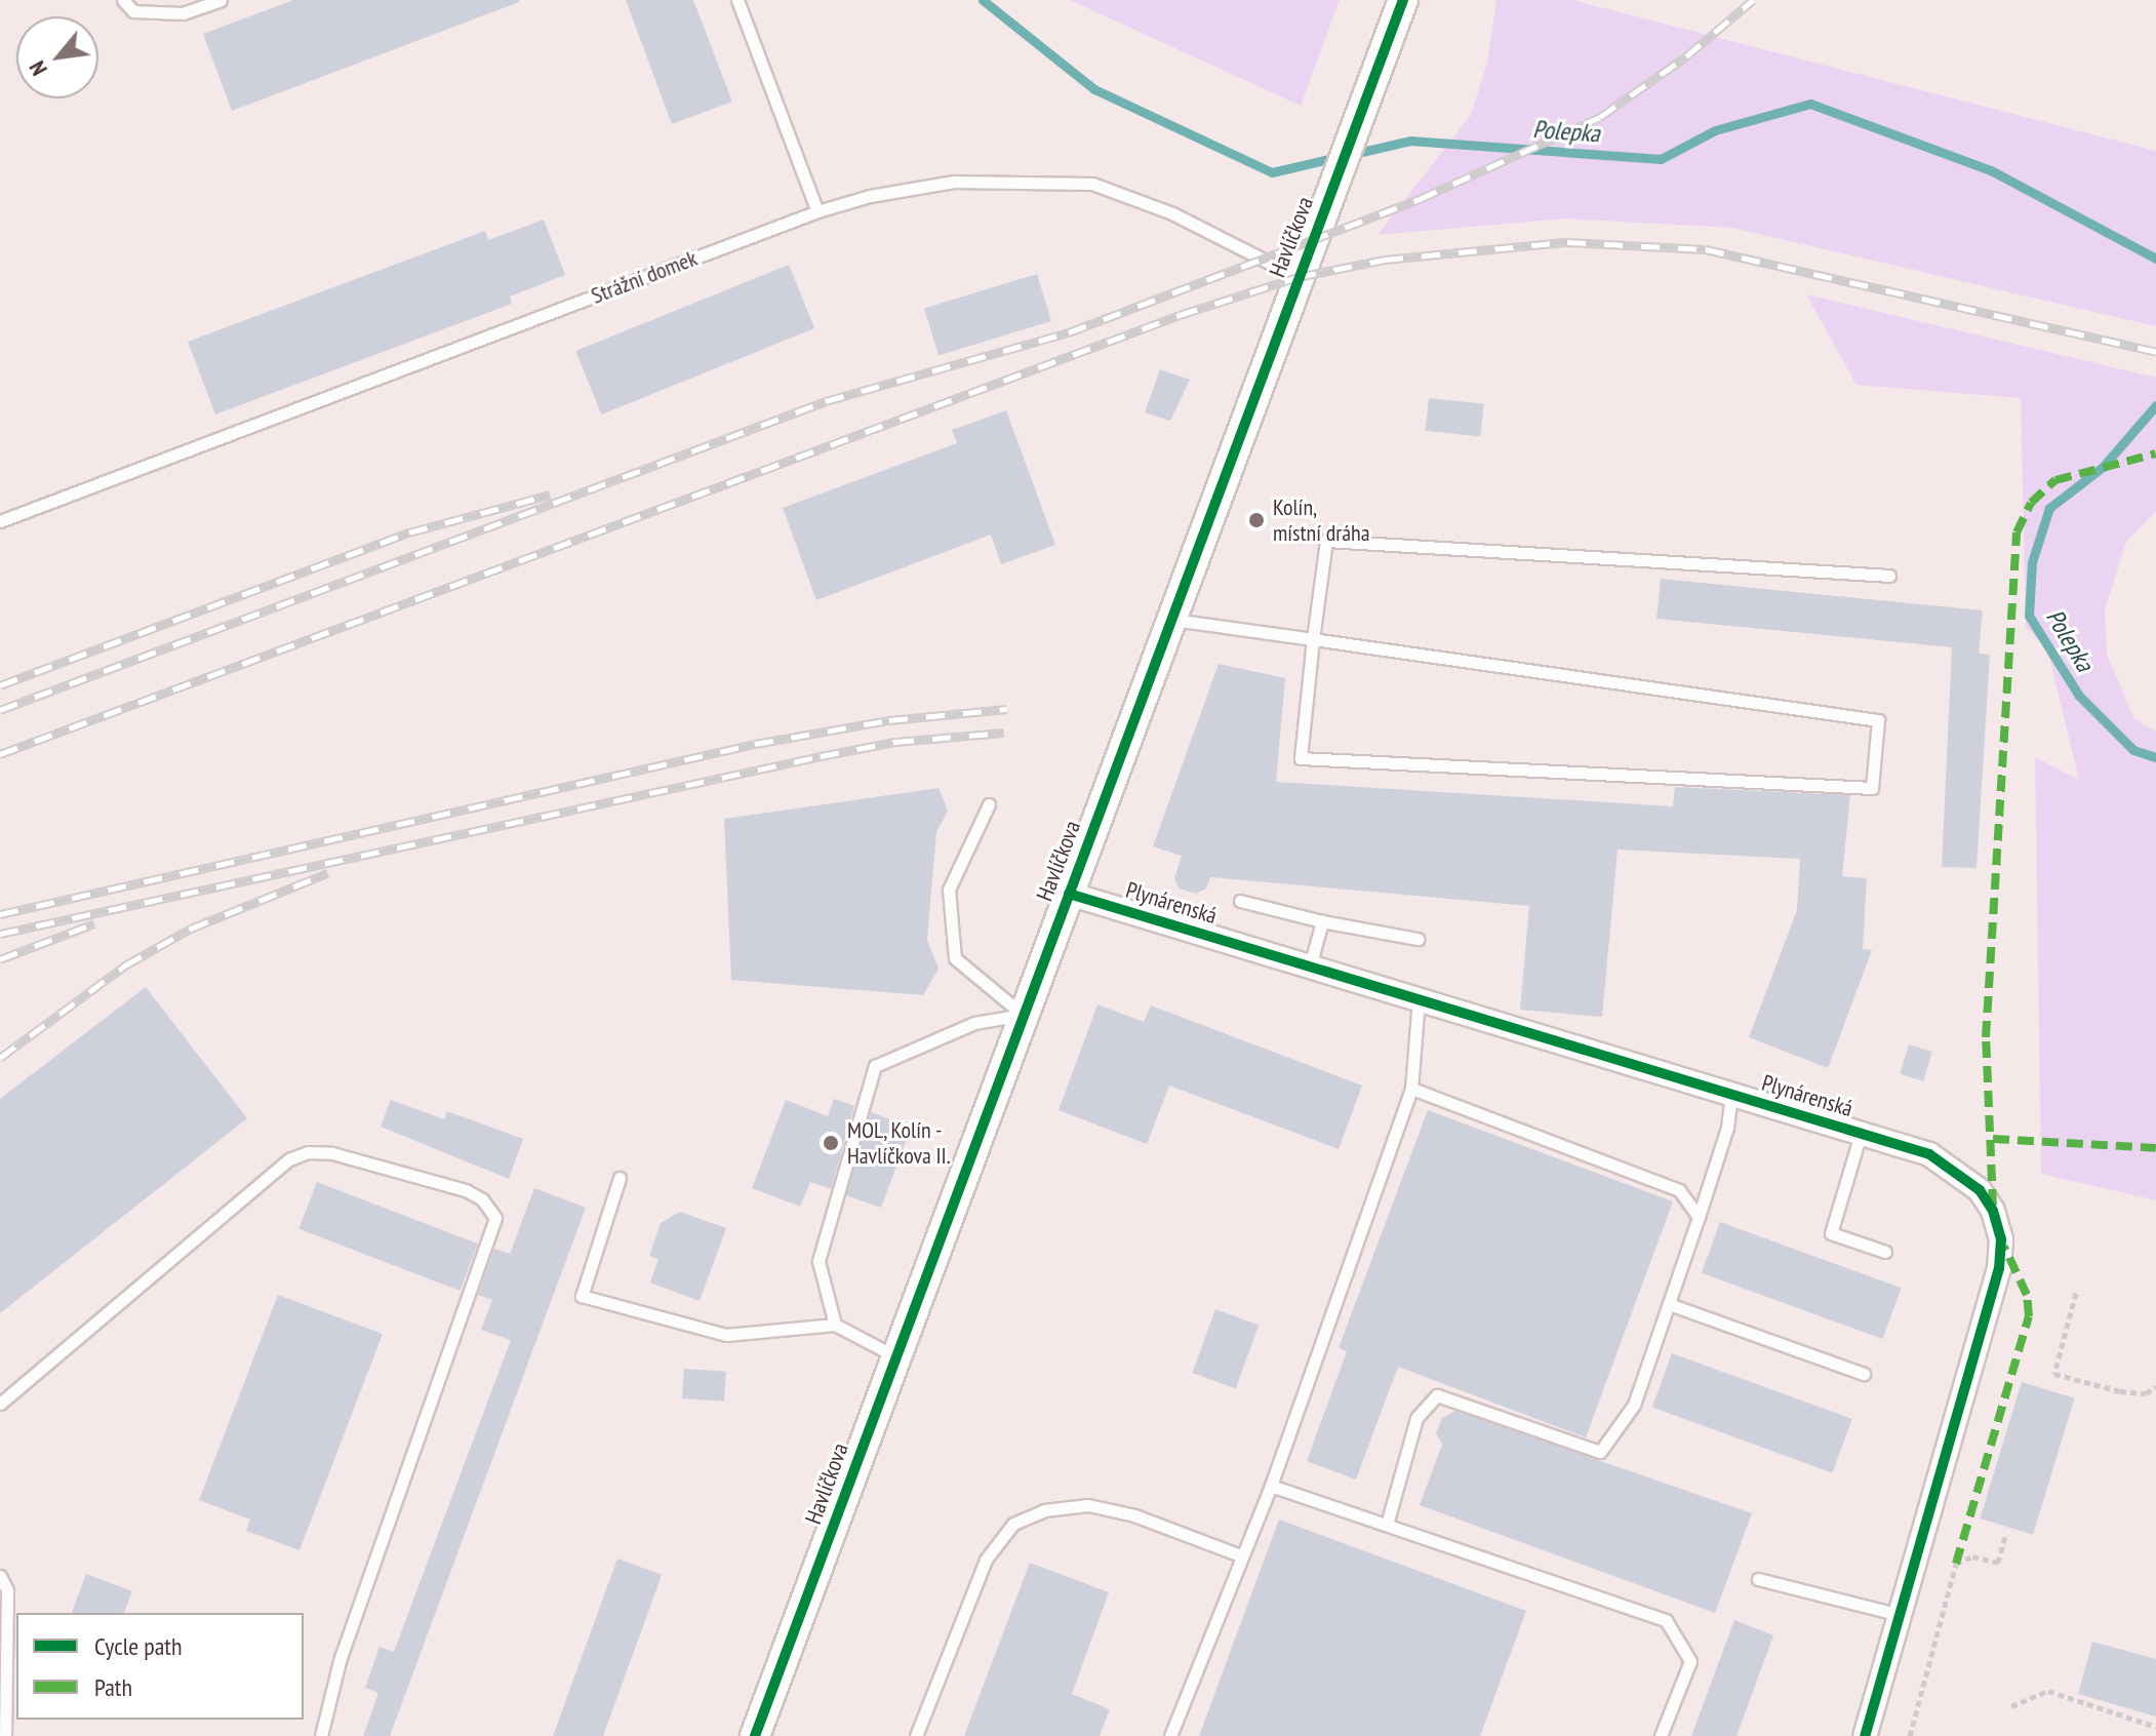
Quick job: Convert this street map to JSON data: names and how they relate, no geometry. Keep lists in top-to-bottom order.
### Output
{
  "streets": {
    "street": ["Havlíčkova", "Plynárenská"],
    "lane": ["Strážní domek"]
  },
  "crossings": [
    ["Havlíčkova", "Strážní domek"],
    ["Havlíčkova", "Plynárenská"]
  ],
  "water": ["Polepka"],
  "places": ["Kolín, místní dráha", "MOL, Kolín - Havlíčkova II."],
  "legend": ["Cycle path", "Path"],
  "north": "bottom left"
}
